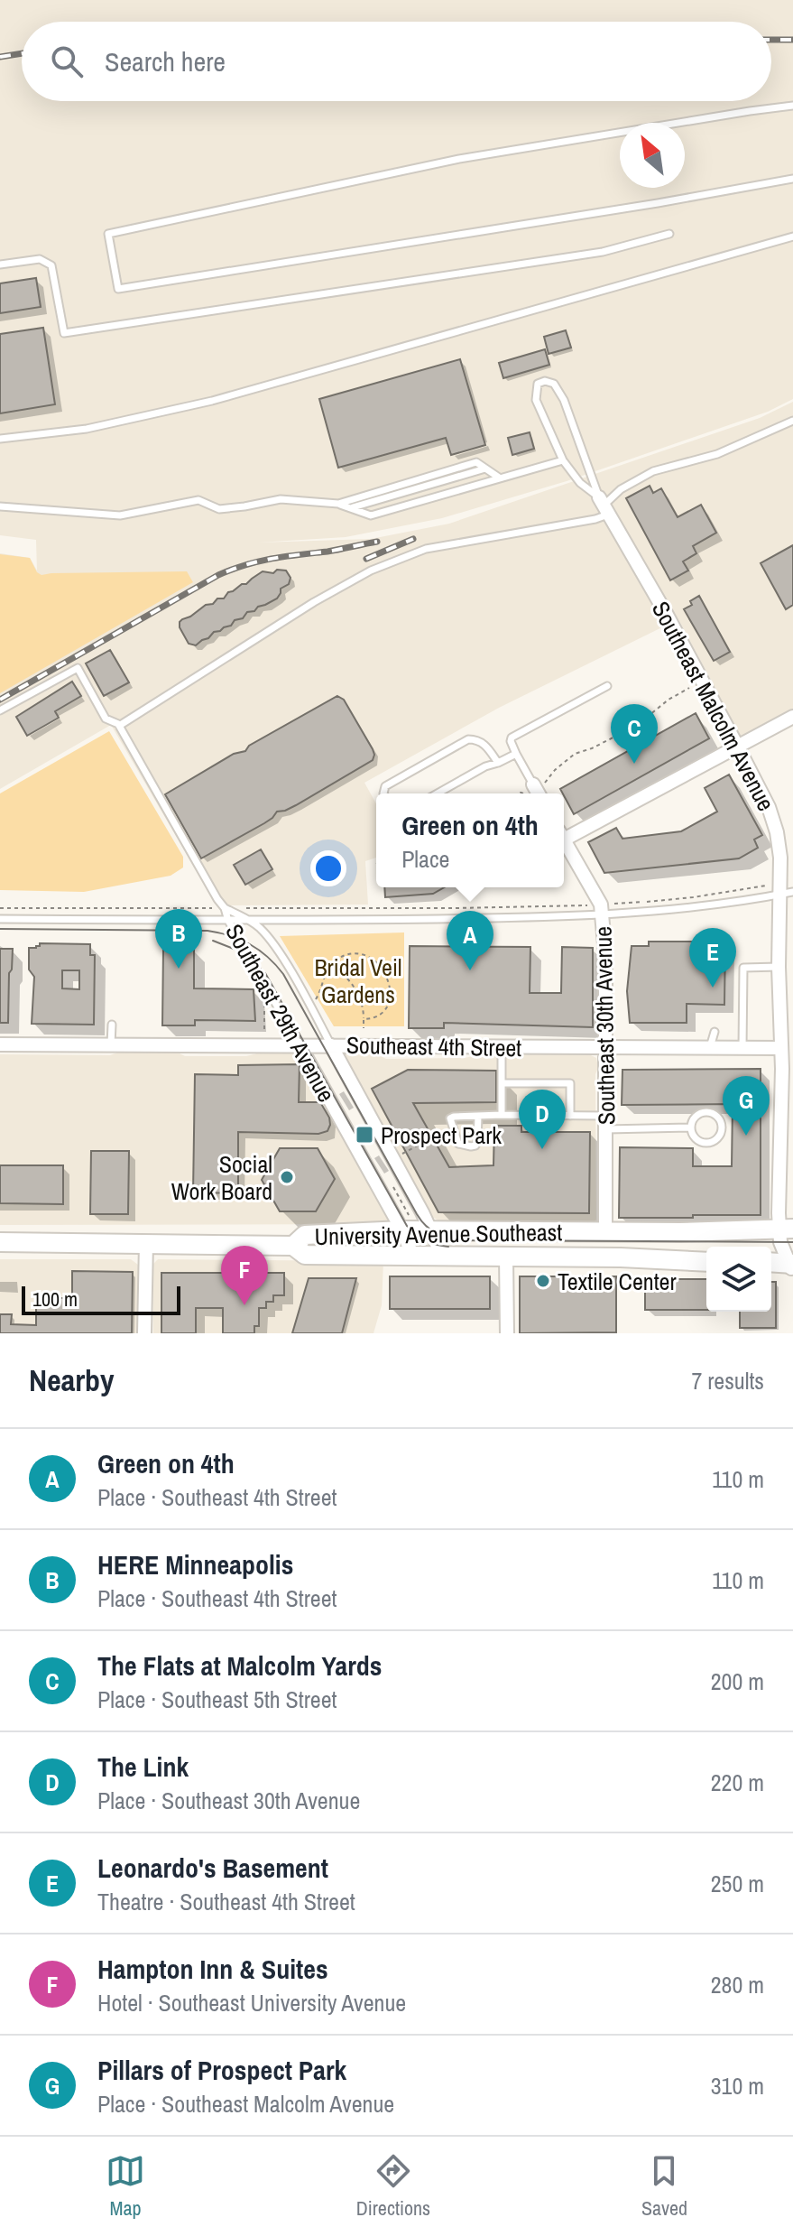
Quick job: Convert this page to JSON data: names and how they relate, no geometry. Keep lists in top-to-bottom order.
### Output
{
  "streets": {
    "main road": ["University Avenue Southeast"],
    "street": [
      "Southeast Malcolm Avenue",
      "Southeast 29th Avenue",
      "Southeast 30th Avenue",
      "Southeast 4th Street"
    ]
  },
  "crossings": [
    ["Southeast Malcolm Avenue", "Southeast 4th Street"],
    ["Southeast Malcolm Avenue", "University Avenue Southeast"],
    ["Southeast 29th Avenue", "Southeast 4th Street"],
    ["Southeast 29th Avenue", "University Avenue Southeast"],
    ["Southeast 30th Avenue", "Southeast 4th Street"],
    ["Southeast 30th Avenue", "University Avenue Southeast"]
  ],
  "parks": ["Bridal Veil Gardens"],
  "places": {
    "transit": ["Prospect Park"],
    "other": ["Social Work Board", "Textile Center"]
  },
  "scale_bar": "100 m",
  "north": "top left",
  "page": {
    "search": "Search here",
    "pins": [
      "C",
      "B",
      "A",
      "E",
      "G",
      "D",
      "F"
    ],
    "popup": ["Green on 4th", "Place"],
    "scale": "100 m",
    "heading": ["Nearby", "7 results"],
    "list": [
      {
        "mark": "A",
        "name": "Green on 4th",
        "note": "Place · Southeast 4th Street",
        "value": "110 m"
      },
      {
        "mark": "B",
        "name": "HERE Minneapolis",
        "note": "Place · Southeast 4th Street",
        "value": "110 m"
      },
      {
        "mark": "C",
        "name": "The Flats at Malcolm Yards",
        "note": "Place · Southeast 5th Street",
        "value": "200 m"
      },
      {
        "mark": "D",
        "name": "The Link",
        "note": "Place · Southeast 30th Avenue",
        "value": "220 m"
      },
      {
        "mark": "E",
        "name": "Leonardo's Basement",
        "note": "Theatre · Southeast 4th Street",
        "value": "250 m"
      },
      {
        "mark": "F",
        "name": "Hampton Inn & Suites",
        "note": "Hotel · Southeast University Avenue",
        "value": "280 m"
      },
      {
        "mark": "G",
        "name": "Pillars of Prospect Park",
        "note": "Place · Southeast Malcolm Avenue",
        "value": "310 m"
      }
    ],
    "nav": ["Map", "Directions", "Saved"]
  }
}
